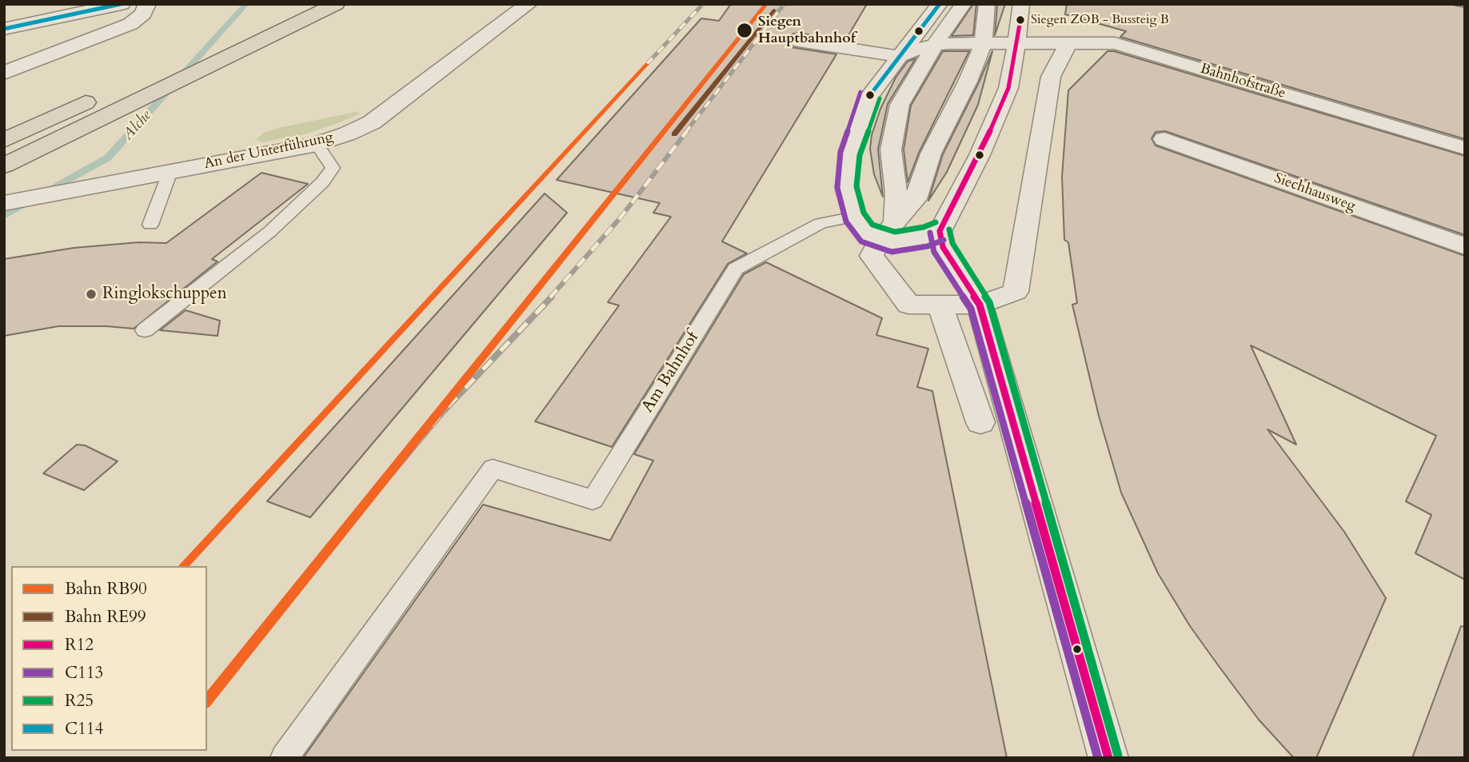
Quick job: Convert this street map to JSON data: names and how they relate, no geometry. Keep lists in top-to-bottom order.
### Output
{
  "streets": {
    "street": ["Bahnhofstraße", "An der Unterführung", "Siechhausweg"],
    "lane": ["Am Bahnhof"]
  },
  "water": ["Alche"],
  "places": ["Siegen ZOB - Bussteig B", "Siegen Hauptbahnhof", "Ringlokschuppen"],
  "lines": [
    "rail line RB90",
    "transit line C114",
    "rail line RE99",
    "transit line R12",
    "transit line C113",
    "transit line R25"
  ],
  "legend": [
    "Bahn RB90",
    "Bahn RE99",
    "R12",
    "C113",
    "R25",
    "C114"
  ]
}
